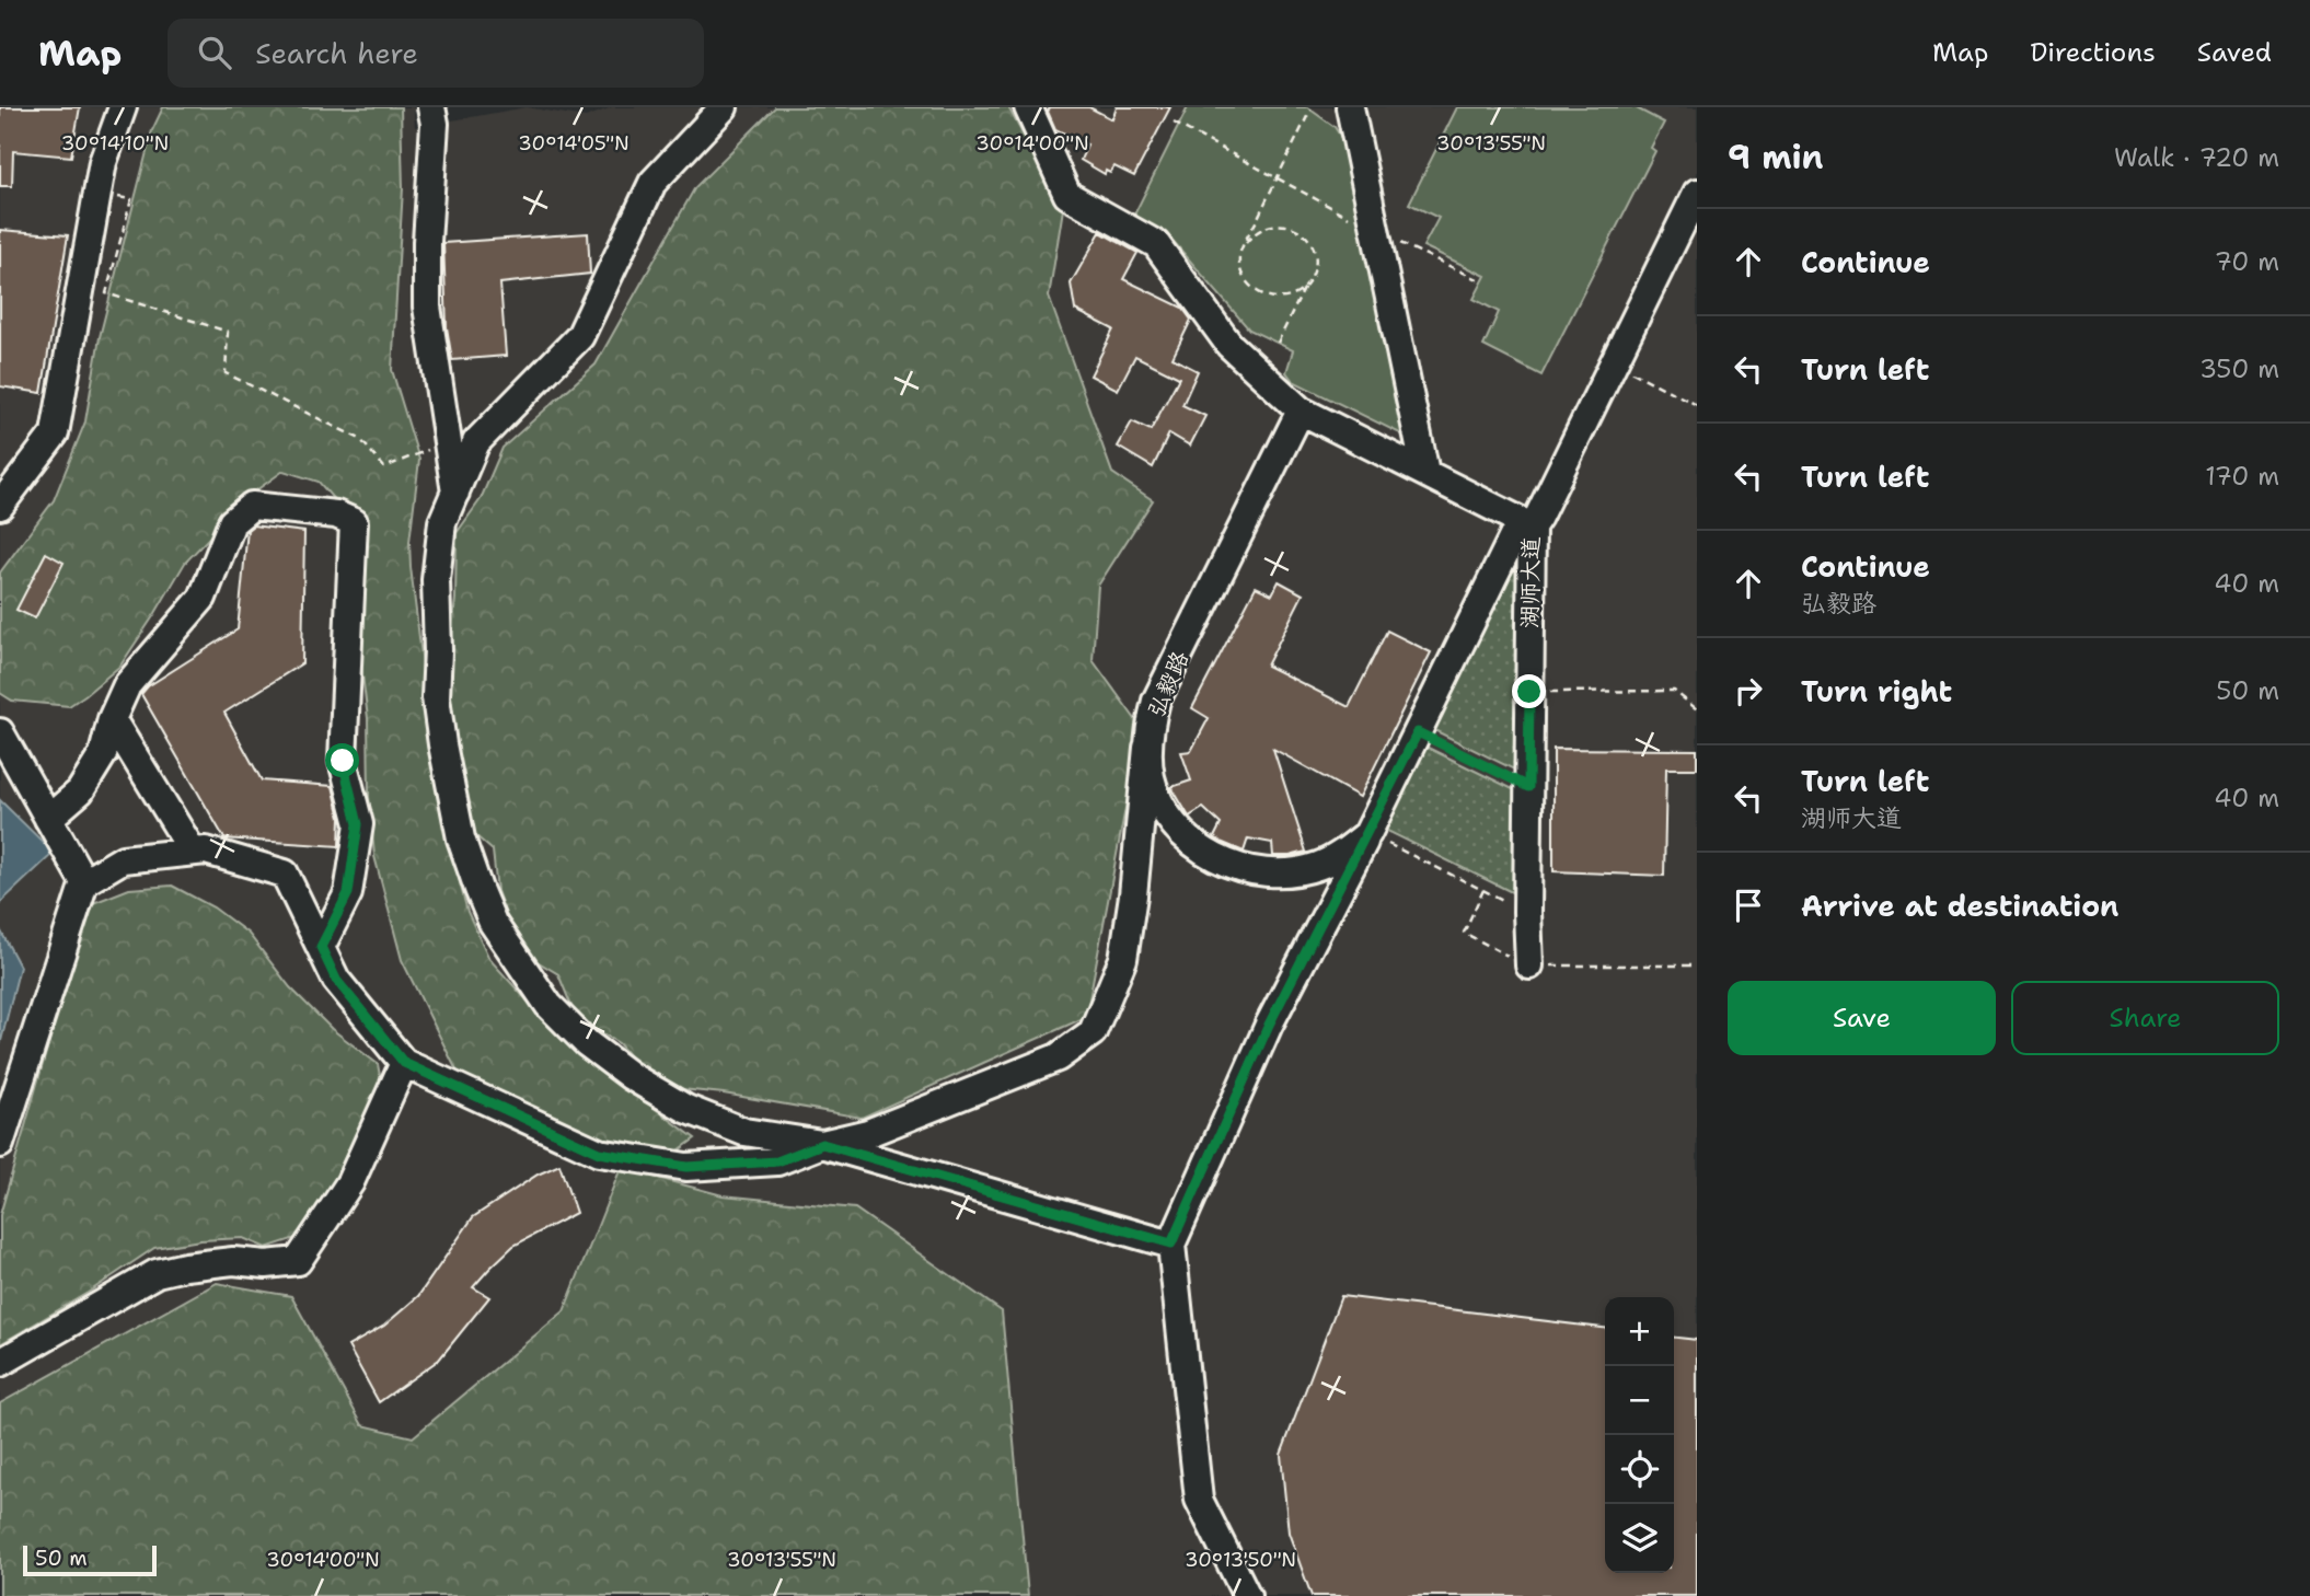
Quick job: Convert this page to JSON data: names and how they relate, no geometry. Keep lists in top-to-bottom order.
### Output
{
  "streets": {
    "street": ["湖师大道", "弘毅路"]
  },
  "crossings": [
    ["湖师大道", "弘毅路"]
  ],
  "scale_bar": "50 m",
  "page": {
    "header": "Map",
    "search": "Search here",
    "nav": ["Map", "Directions", "Saved"],
    "heading": ["9 min", "Walk · 720 m"],
    "list": [
      ["Continue", "70 m"],
      ["Turn left", "350 m"],
      ["Turn left", "170 m"],
      ["Continue", "弘毅路", "40 m"],
      ["Turn right", "50 m"],
      ["Turn left", "湖师大道", "40 m"],
      "Arrive at destination"
    ],
    "buttons": ["Save", "Share"],
    "map_buttons": ["+", "−"],
    "scale": "50 m"
  },
  "coordinates": [
    "30°14'10\"N",
    "30°14'05\"N",
    "30°14'00\"N",
    "30°13'55\"N",
    "30°13'50\"N"
  ]
}
